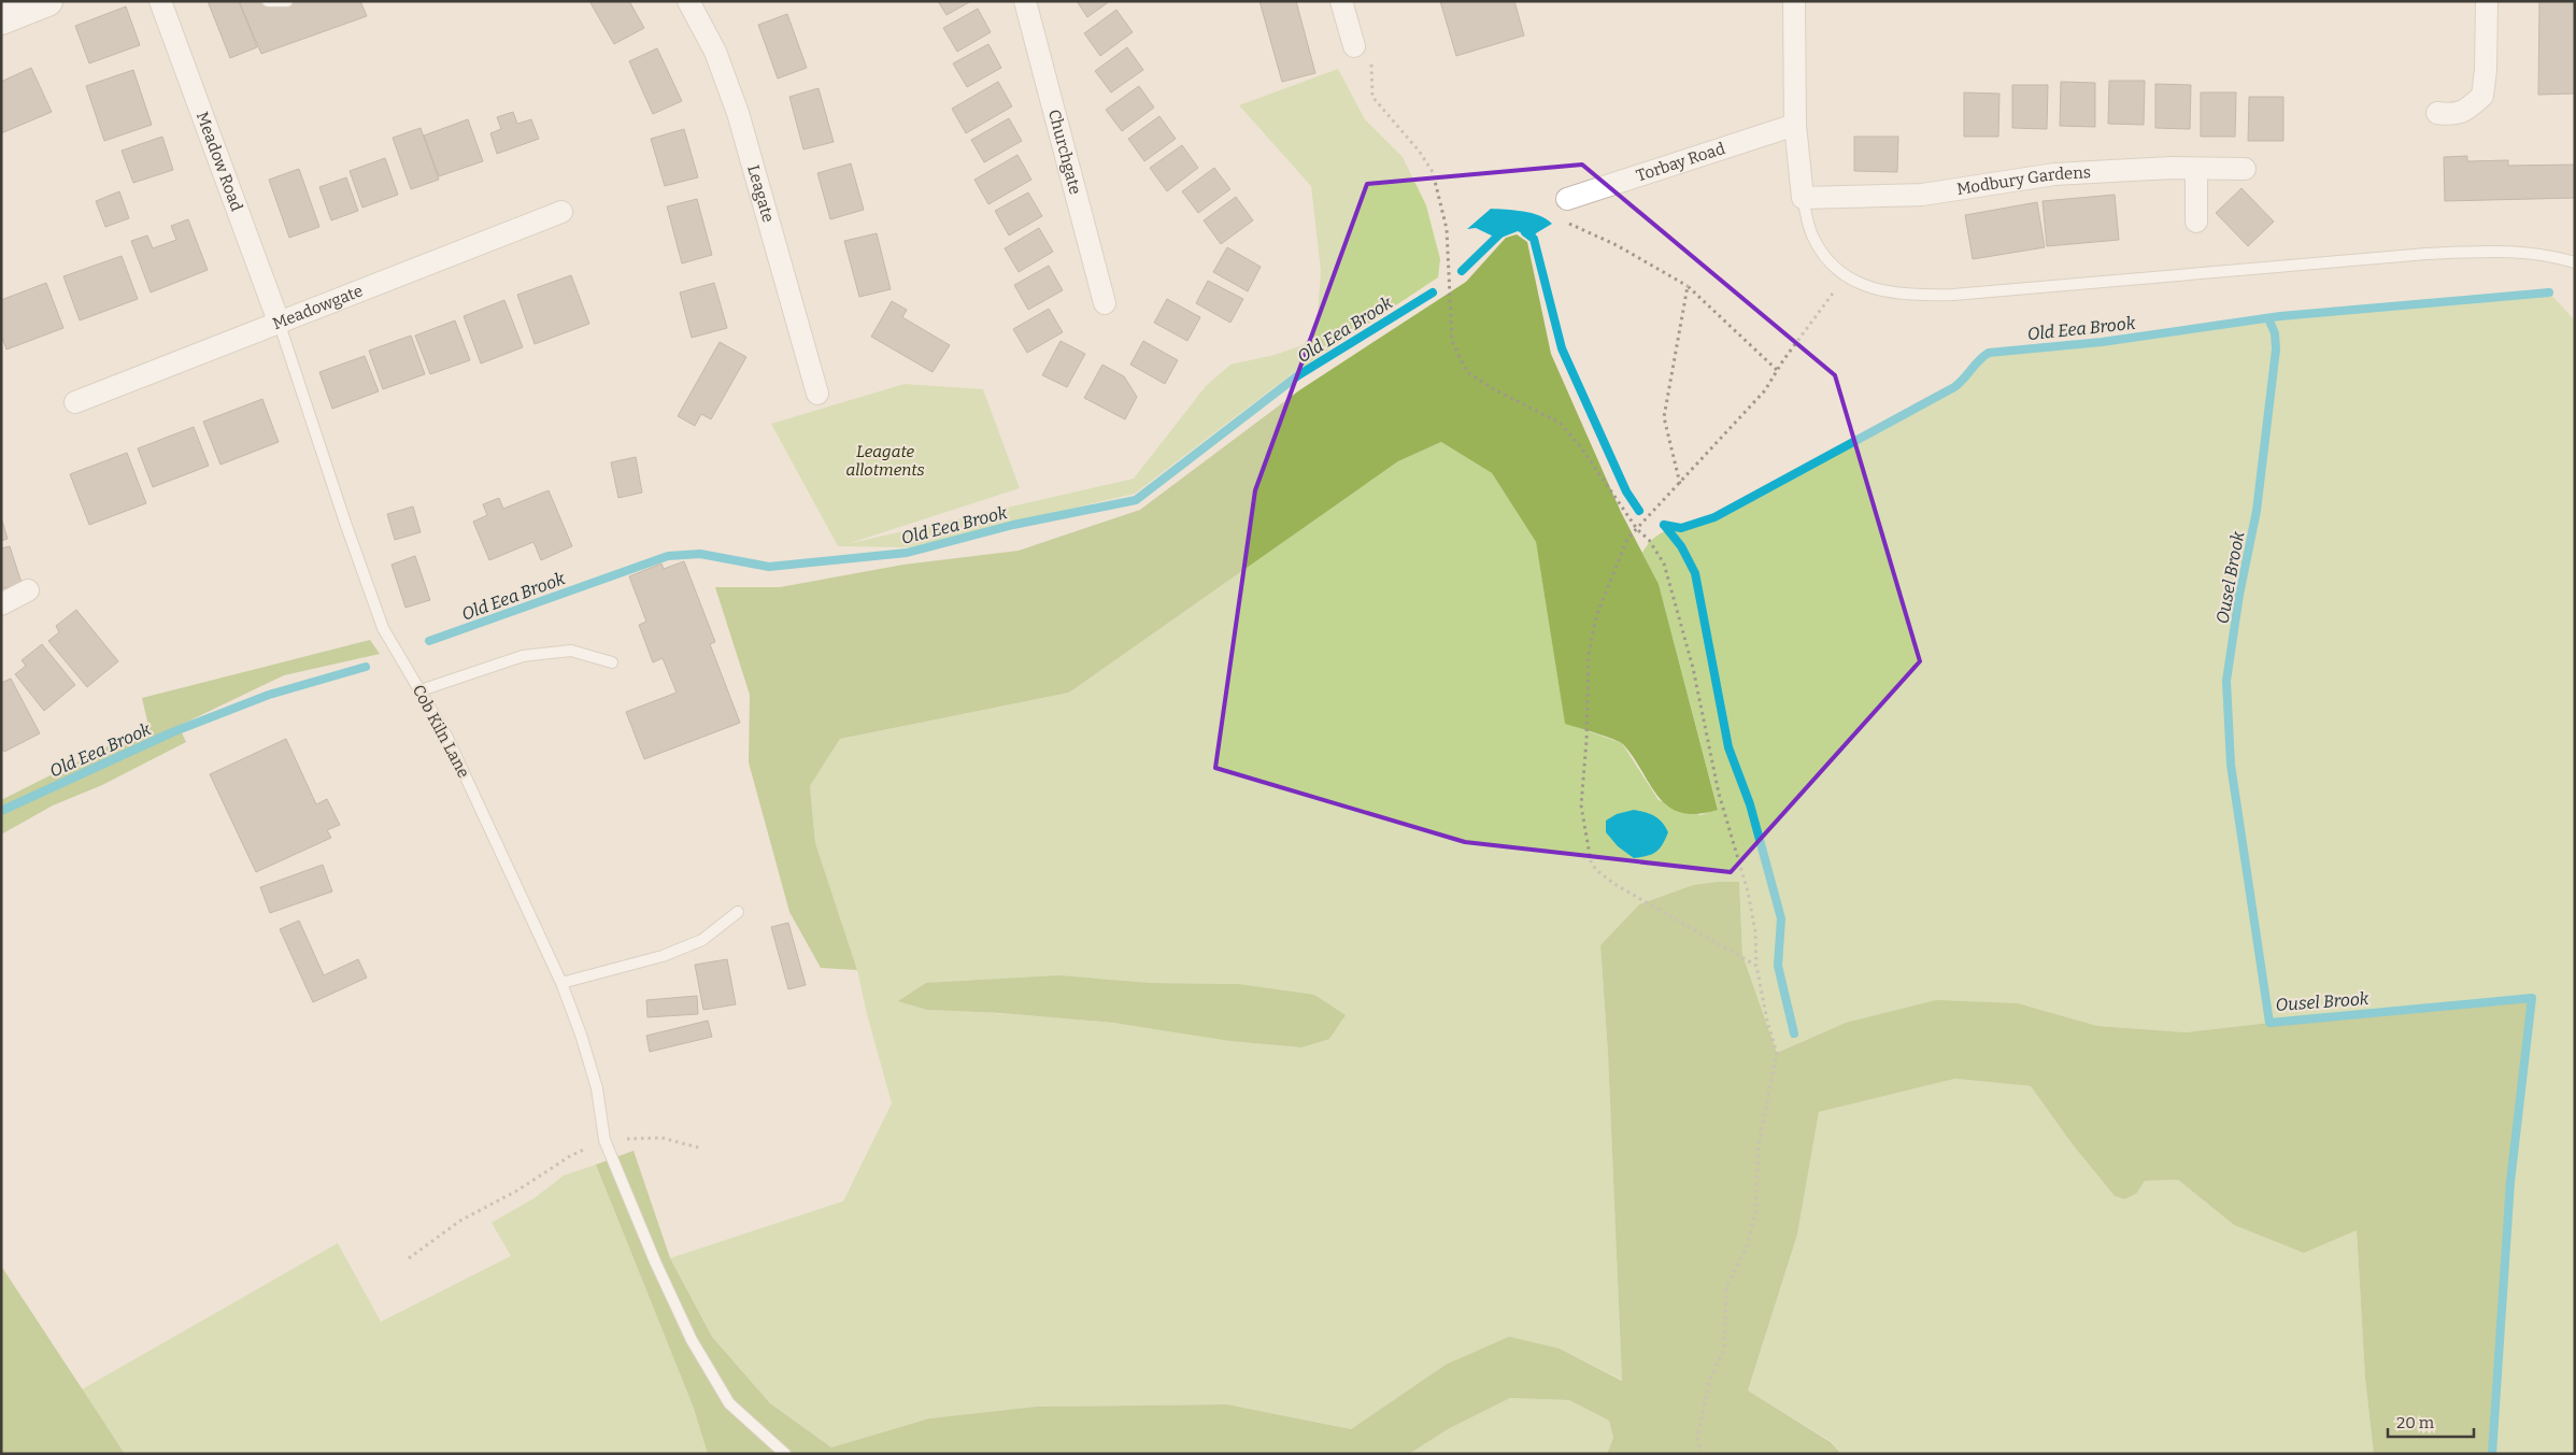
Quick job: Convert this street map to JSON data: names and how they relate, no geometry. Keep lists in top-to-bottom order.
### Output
{
  "streets": {
    "street": [
      "Churchgate",
      "Meadow Road",
      "Torbay Road",
      "Modbury Gardens",
      "Leagate",
      "Meadowgate"
    ],
    "lane": ["Cob Kiln Lane"]
  },
  "crossings": [
    ["Meadow Road", "Meadowgate"],
    ["Meadow Road", "Cob Kiln Lane"],
    ["Meadowgate", "Cob Kiln Lane"]
  ],
  "water": ["Old Eea Brook", "Ousel Brook"],
  "parks": ["Leagate allotments"],
  "scale_bar": "20 m"
}
